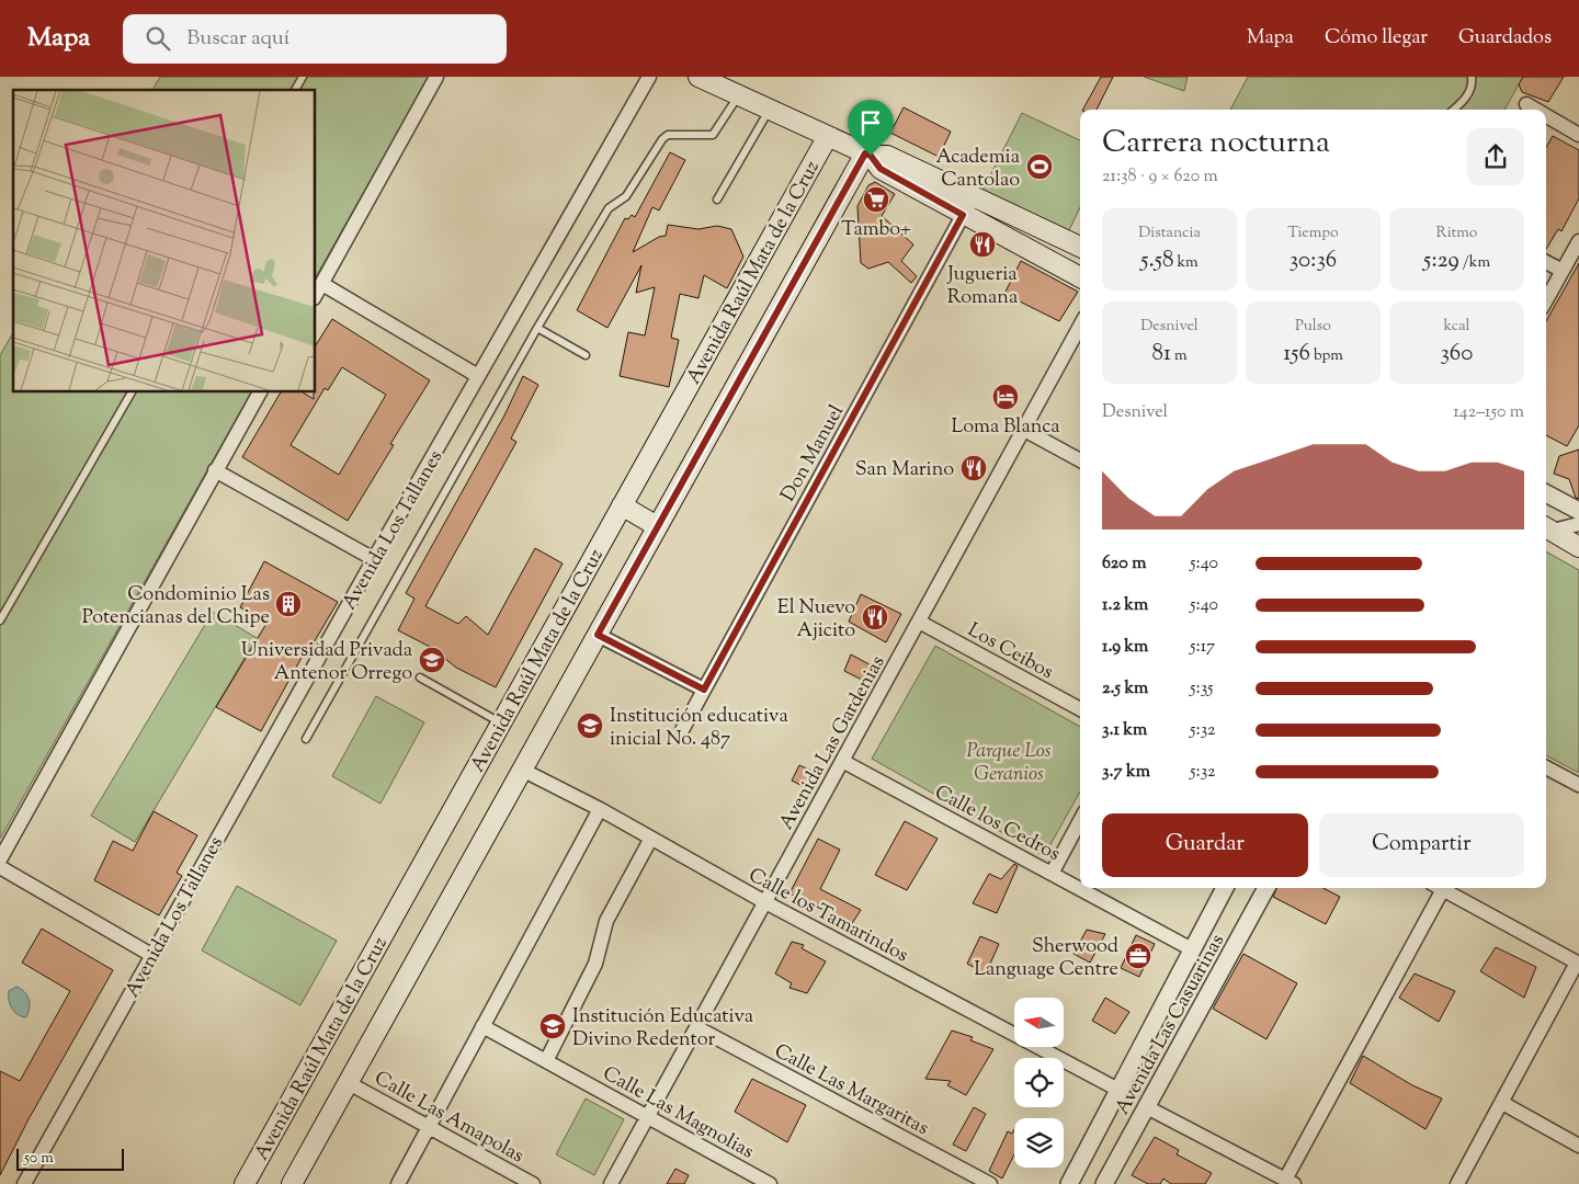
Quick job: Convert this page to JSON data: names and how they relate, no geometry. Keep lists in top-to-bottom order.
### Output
{
  "streets": {
    "main road": ["Avenida Raúl Mata de la Cruz"],
    "street": [
      "Don Manuel",
      "Avenida Los Tallanes",
      "Los Ceibos",
      "Avenida Las Gardenias",
      "Calle los Cedros",
      "Calle los Tamarindos",
      "Avenida Las Casuarinas",
      "Calle Las Margaritas",
      "Calle Las Magnolias",
      "Calle Las Amapolas"
    ]
  },
  "crossings": [
    ["Los Ceibos", "Avenida Las Gardenias"],
    ["Avenida Las Gardenias", "Calle los Cedros"],
    ["Avenida Las Gardenias", "Calle los Tamarindos"],
    ["Avenida Las Gardenias", "Calle Las Margaritas"],
    ["Avenida Las Gardenias", "Calle Las Magnolias"],
    ["Calle los Cedros", "Avenida Las Casuarinas"],
    ["Calle los Tamarindos", "Avenida Las Casuarinas"]
  ],
  "parks": ["Parque Los Geranios"],
  "places": {
    "sports": ["Academia Cantolao"],
    "supermarket": ["Tambo+"],
    "restaurant": ["Jugueria Romana", "San Marino", "El Nuevo Ajicito"],
    "hotel": ["Loma Blanca"],
    "building": ["Condominio Las Potencianas del Chipe"],
    "school or university": ["Universidad Privada Antenor Orrego", "Institución educativa inicial No. 487", "Institución Educativa Divino Redentor"],
    "office": ["Sherwood Language Centre"]
  },
  "scale_bar": "50 m",
  "north": "left",
  "page": {
    "header": "Mapa",
    "search": "Buscar aquí",
    "nav": ["Mapa", "Cómo llegar", "Guardados"],
    "heading": ["Carrera nocturna", "21:38 · 9 × 620 m"],
    "stats": [
      ["Distancia", "5.58 km"],
      ["Tiempo", "30:36"],
      ["Ritmo", "5:29 /km"],
      ["Desnivel", "81 m"],
      ["Pulso", "156 bpm"],
      ["kcal", "360"]
    ],
    "chart": ["Desnivel", "142–150 m"],
    "list": [
      {
        "name": "620 m",
        "note": "5:40"
      },
      {
        "name": "1.2 km",
        "note": "5:40"
      },
      {
        "name": "1.9 km",
        "note": "5:17"
      },
      {
        "name": "2.5 km",
        "note": "5:35"
      },
      {
        "name": "3.1 km",
        "note": "5:32"
      },
      {
        "name": "3.7 km",
        "note": "5:32"
      }
    ],
    "buttons": ["Guardar", "Compartir"],
    "scale": "50 m"
  }
}
